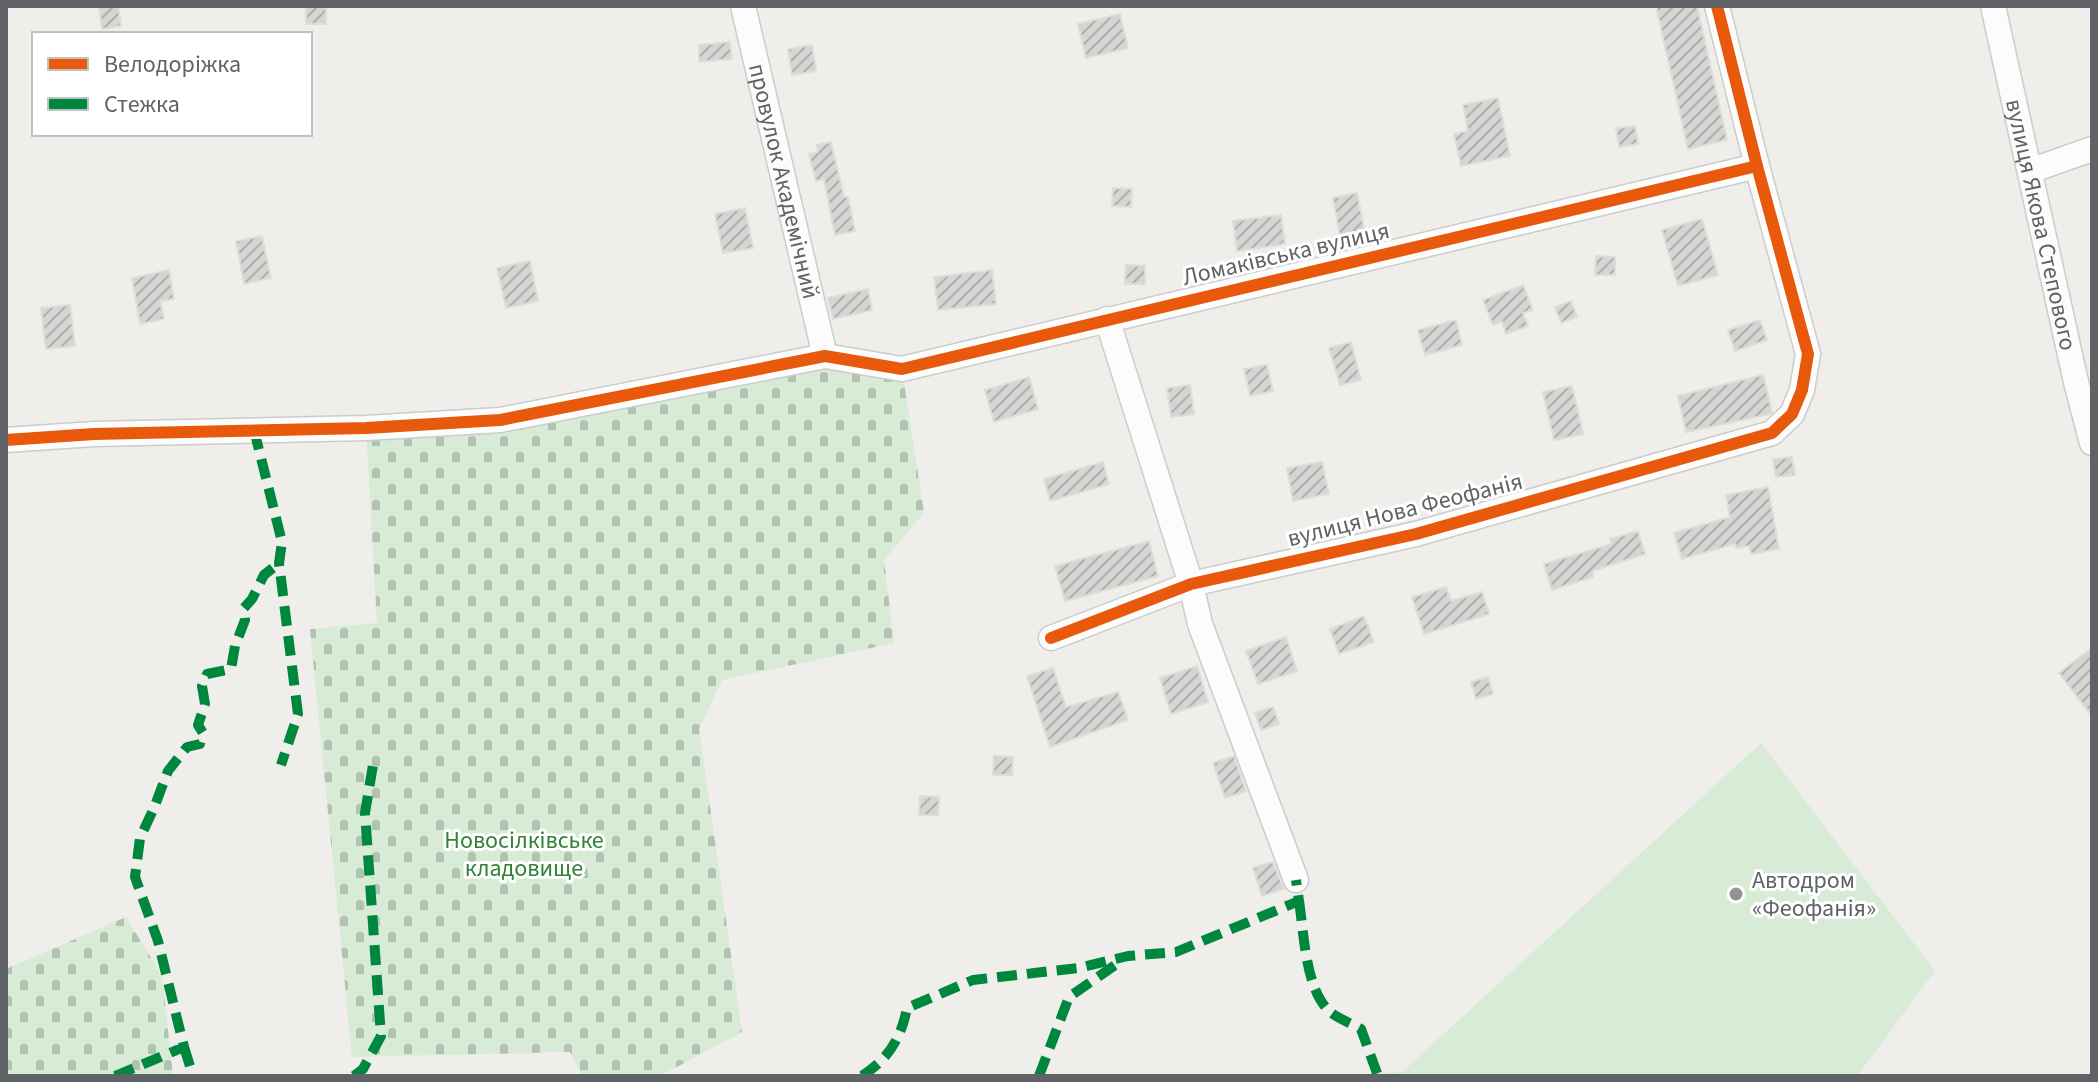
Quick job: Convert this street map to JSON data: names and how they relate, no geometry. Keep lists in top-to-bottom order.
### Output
{
  "streets": {
    "street": [
      "провулок Академічний",
      "вулиця Якова Степового",
      "Ломаківська вулиця",
      "вулиця Нова Феофанія"
    ]
  },
  "crossings": [
    ["провулок Академічний", "Ломаківська вулиця"],
    ["Ломаківська вулиця", "вулиця Нова Феофанія"]
  ],
  "parks": ["Новосілківське кладовище"],
  "places": ["Автодром «Феофанія»"],
  "legend": ["Велодоріжка", "Стежка"]
}
